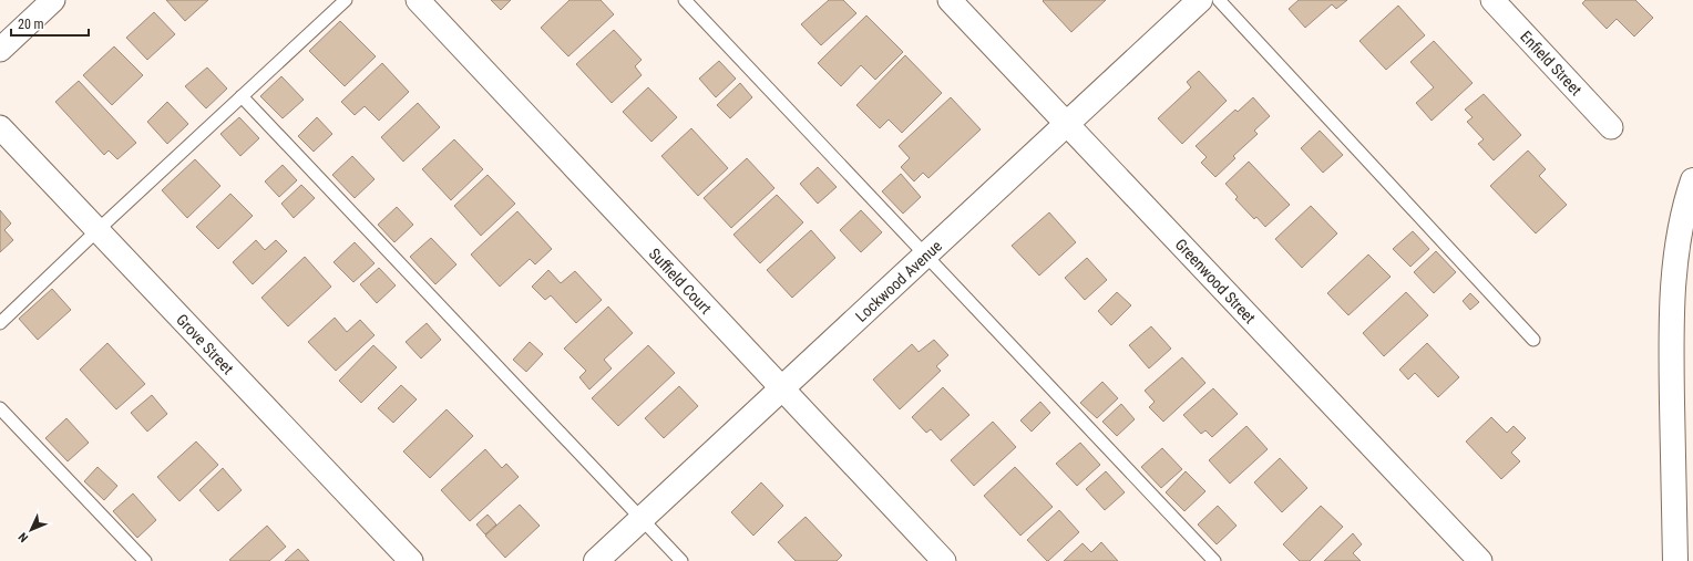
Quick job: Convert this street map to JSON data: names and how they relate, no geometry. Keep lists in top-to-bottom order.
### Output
{
  "streets": {
    "main road": ["Lockwood Avenue"],
    "street": [
      "Enfield Street",
      "Suffield Court",
      "Greenwood Street",
      "Grove Street"
    ]
  },
  "crossings": [
    ["Suffield Court", "Lockwood Avenue"],
    ["Lockwood Avenue", "Greenwood Street"]
  ],
  "scale_bar": "20 m",
  "north": "bottom left"
}
